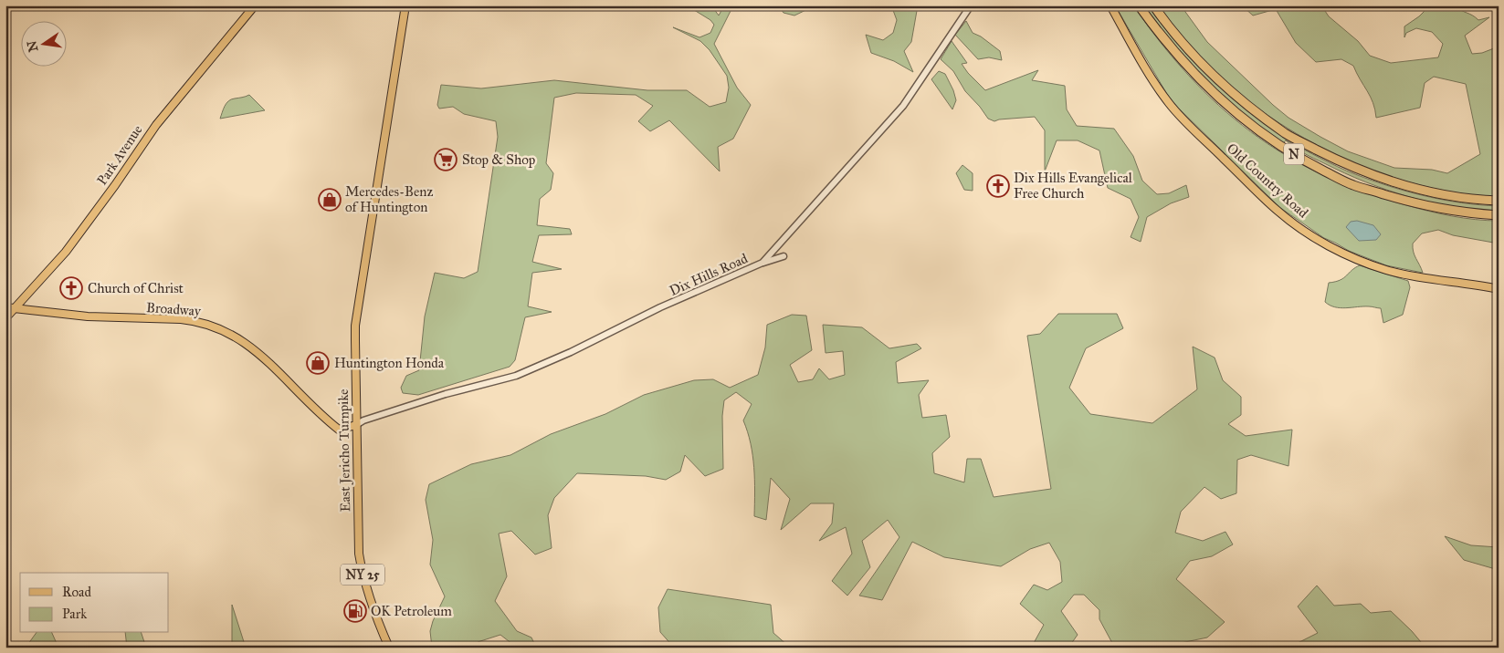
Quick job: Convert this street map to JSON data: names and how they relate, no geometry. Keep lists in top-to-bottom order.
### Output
{
  "streets": {
    "highway": ["N"],
    "main road": [
      "Park Avenue",
      "Old Country Road",
      "Broadway",
      "East Jericho Turnpike",
      "NY 25"
    ],
    "street": ["Dix Hills Road"]
  },
  "crossings": [
    ["Park Avenue", "Broadway"],
    ["Dix Hills Road", "Broadway"],
    ["Dix Hills Road", "East Jericho Turnpike"],
    ["Broadway", "East Jericho Turnpike"]
  ],
  "places": {
    "supermarket": ["Stop & Shop"],
    "church": ["Dix Hills Evangelical Free Church", "Church of Christ"],
    "shop": ["Mercedes-Benz of Huntington", "Huntington Honda"],
    "fuel station": ["OK Petroleum"]
  },
  "legend": ["Road", "Park"],
  "north": "left"
}
